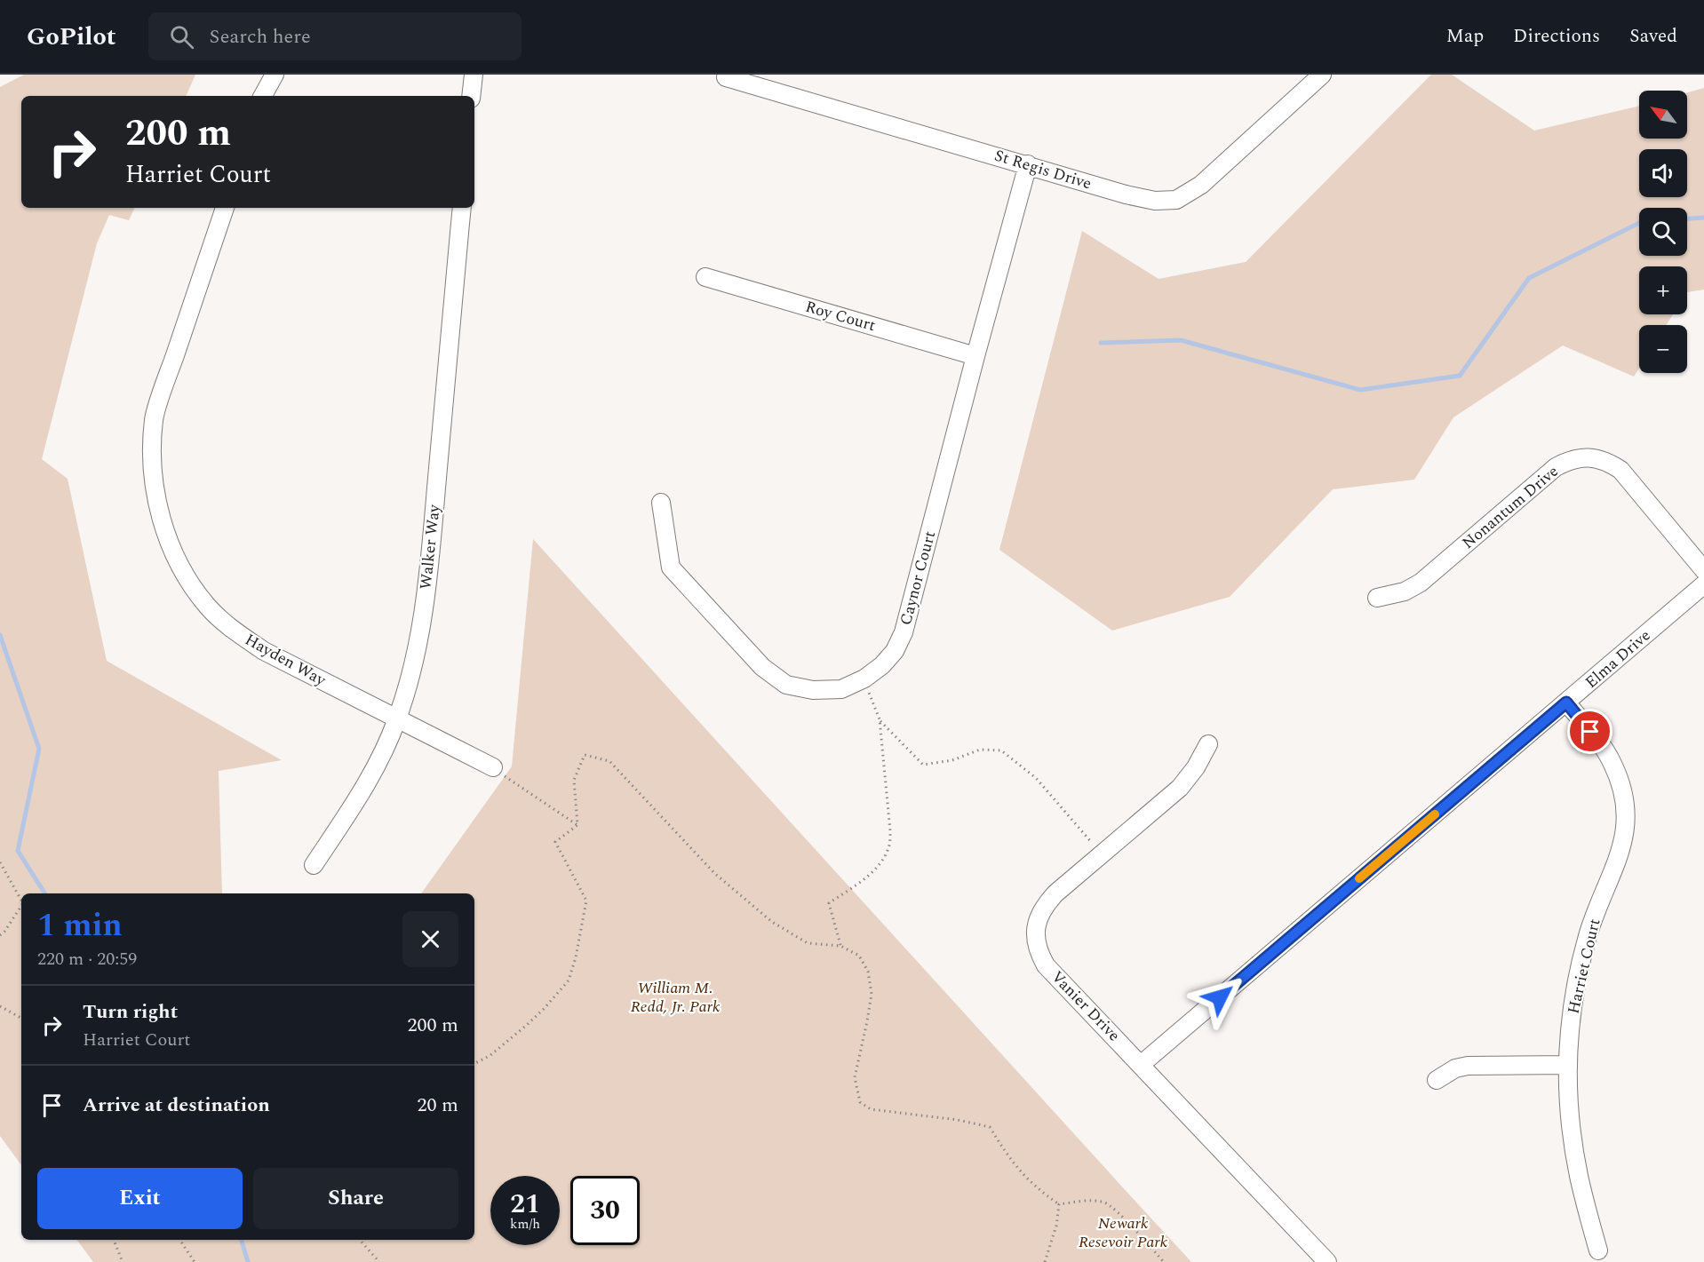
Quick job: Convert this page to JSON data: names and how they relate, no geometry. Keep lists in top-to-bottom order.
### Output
{
  "streets": {
    "street": [
      "St Regis Drive",
      "Roy Court",
      "Nonantum Drive",
      "Walker Way",
      "Caynor Court",
      "Elma Drive",
      "Hayden Way",
      "Harriet Court",
      "Vanier Drive"
    ]
  },
  "crossings": [
    ["St Regis Drive", "Caynor Court"],
    ["Roy Court", "Caynor Court"],
    ["Walker Way", "Hayden Way"],
    ["Elma Drive", "Harriet Court"],
    ["Elma Drive", "Vanier Drive"]
  ],
  "parks": ["William M. Redd, Jr. Park", "Newark Resevoir Park"],
  "north": "top left",
  "page": {
    "header": "GoPilot",
    "search": "Search here",
    "nav": ["Map", "Directions", "Saved"],
    "map_buttons": ["+", "−"],
    "turn": ["200 m", "Harriet Court"],
    "heading": ["1 min", "220 m · 20:59"],
    "list": [
      {
        "name": "Turn right",
        "note": "Harriet Court",
        "value": "200 m"
      },
      {
        "name": "Arrive at destination",
        "value": "20 m"
      }
    ],
    "buttons": ["Exit", "Share"],
    "speed": "21 km/h",
    "limit": "30"
  }
}
